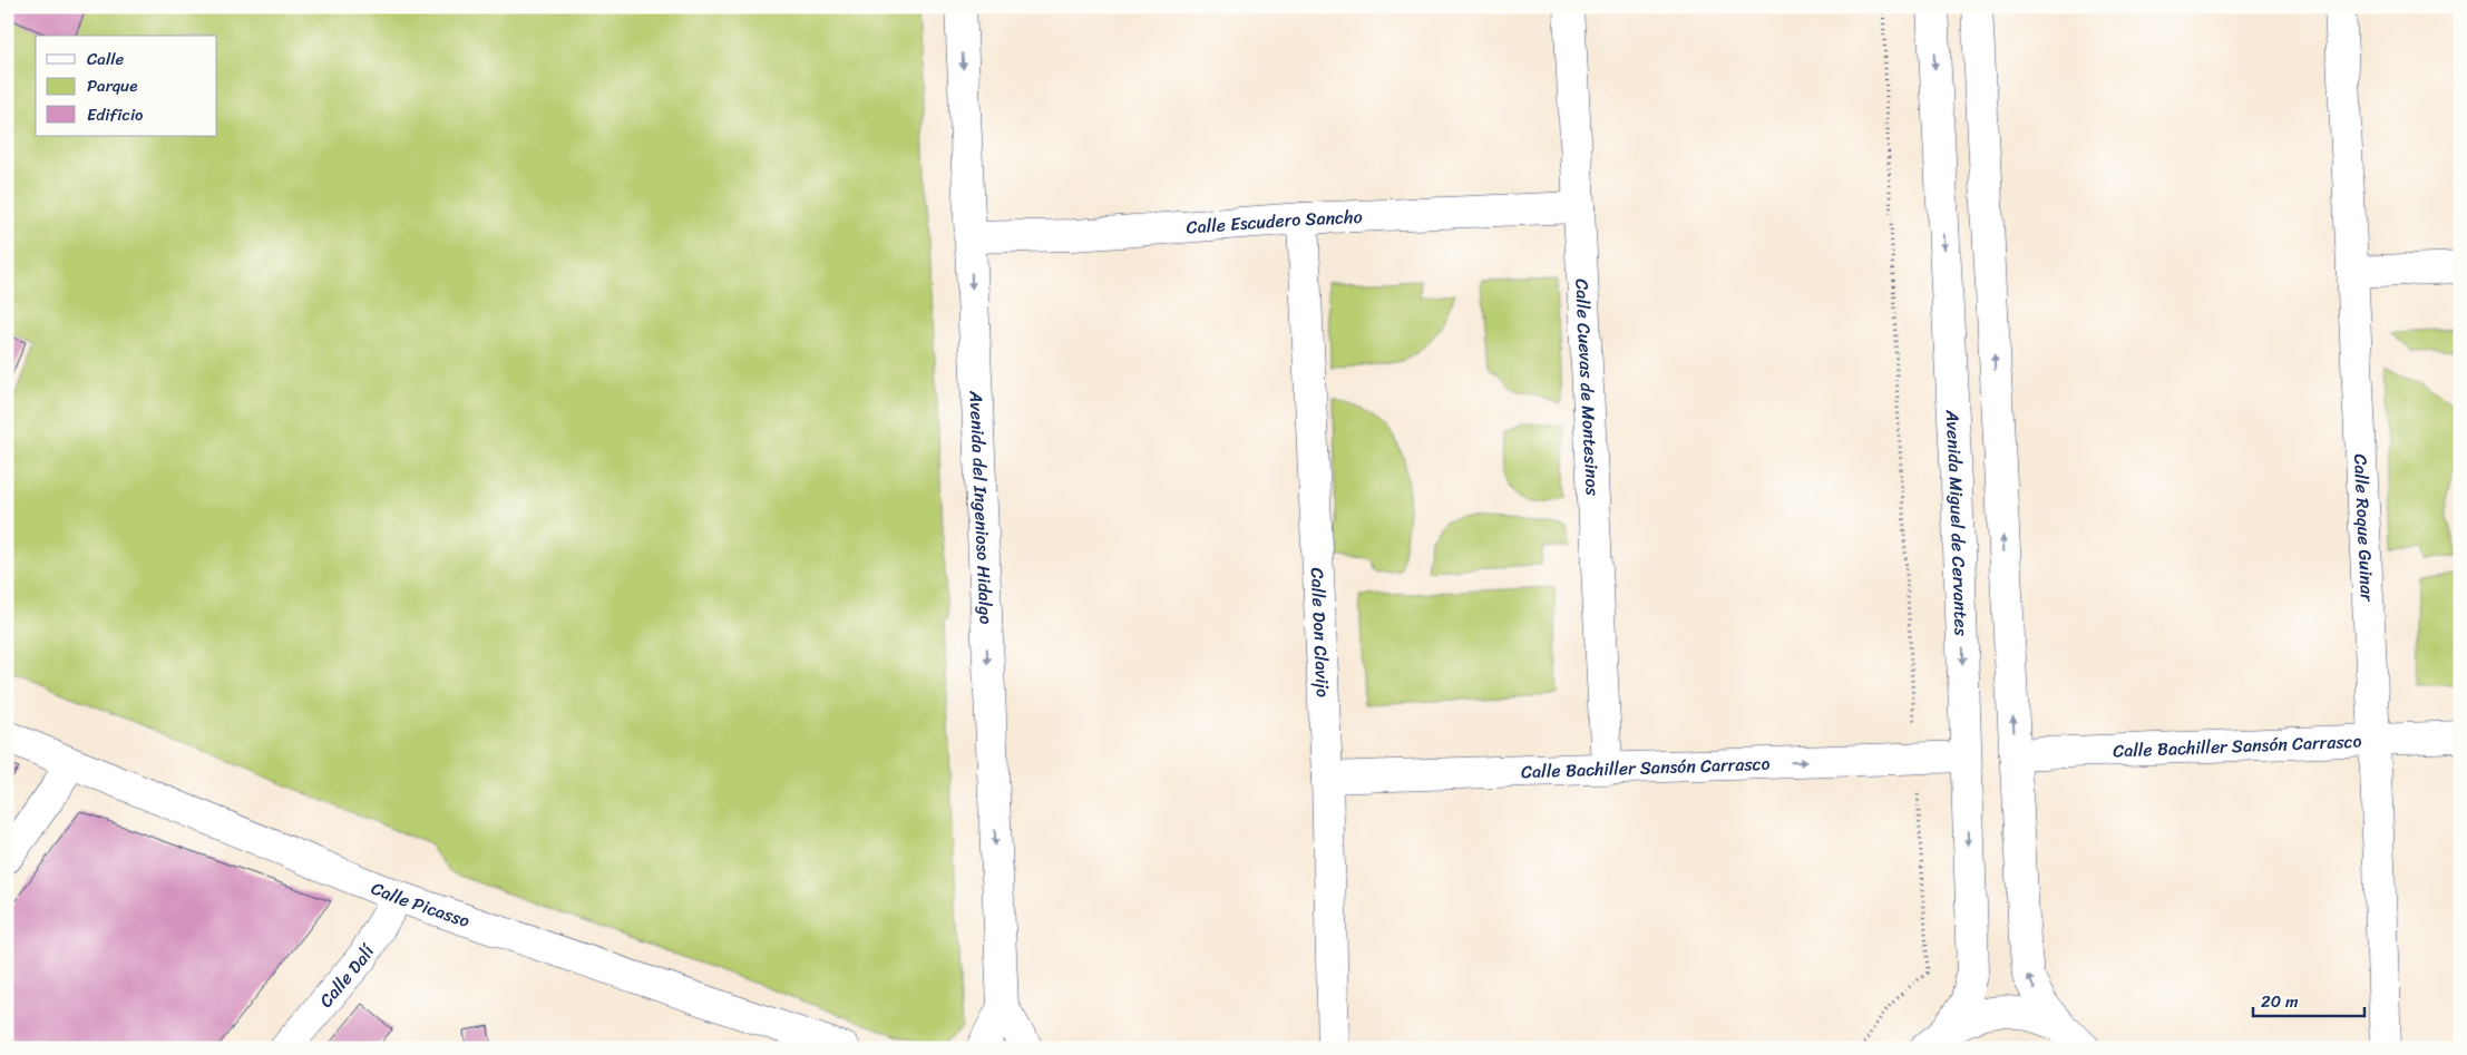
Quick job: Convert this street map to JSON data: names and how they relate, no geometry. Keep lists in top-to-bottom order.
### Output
{
  "streets": {
    "street": [
      "Calle Escudero Sancho",
      "Calle Cuevas de Montesinos",
      "Avenida del Ingenioso Hidalgo",
      "Avenida Miguel de Cervantes",
      "Calle Roque Guinar",
      "Calle Don Clavijo",
      "Calle Bachiller Sansón Carrasco",
      "Calle Picasso",
      "Calle Dalí"
    ]
  },
  "crossings": [
    ["Calle Escudero Sancho", "Calle Cuevas de Montesinos"],
    ["Calle Escudero Sancho", "Avenida del Ingenioso Hidalgo"],
    ["Calle Escudero Sancho", "Calle Don Clavijo"],
    ["Calle Cuevas de Montesinos", "Calle Bachiller Sansón Carrasco"],
    ["Avenida Miguel de Cervantes", "Calle Bachiller Sansón Carrasco"],
    ["Calle Roque Guinar", "Calle Bachiller Sansón Carrasco"],
    ["Calle Don Clavijo", "Calle Bachiller Sansón Carrasco"],
    ["Calle Picasso", "Calle Dalí"]
  ],
  "one_way": ["Avenida del Ingenioso Hidalgo"],
  "legend": ["Calle", "Parque", "Edificio"],
  "scale_bar": "20 m"
}
